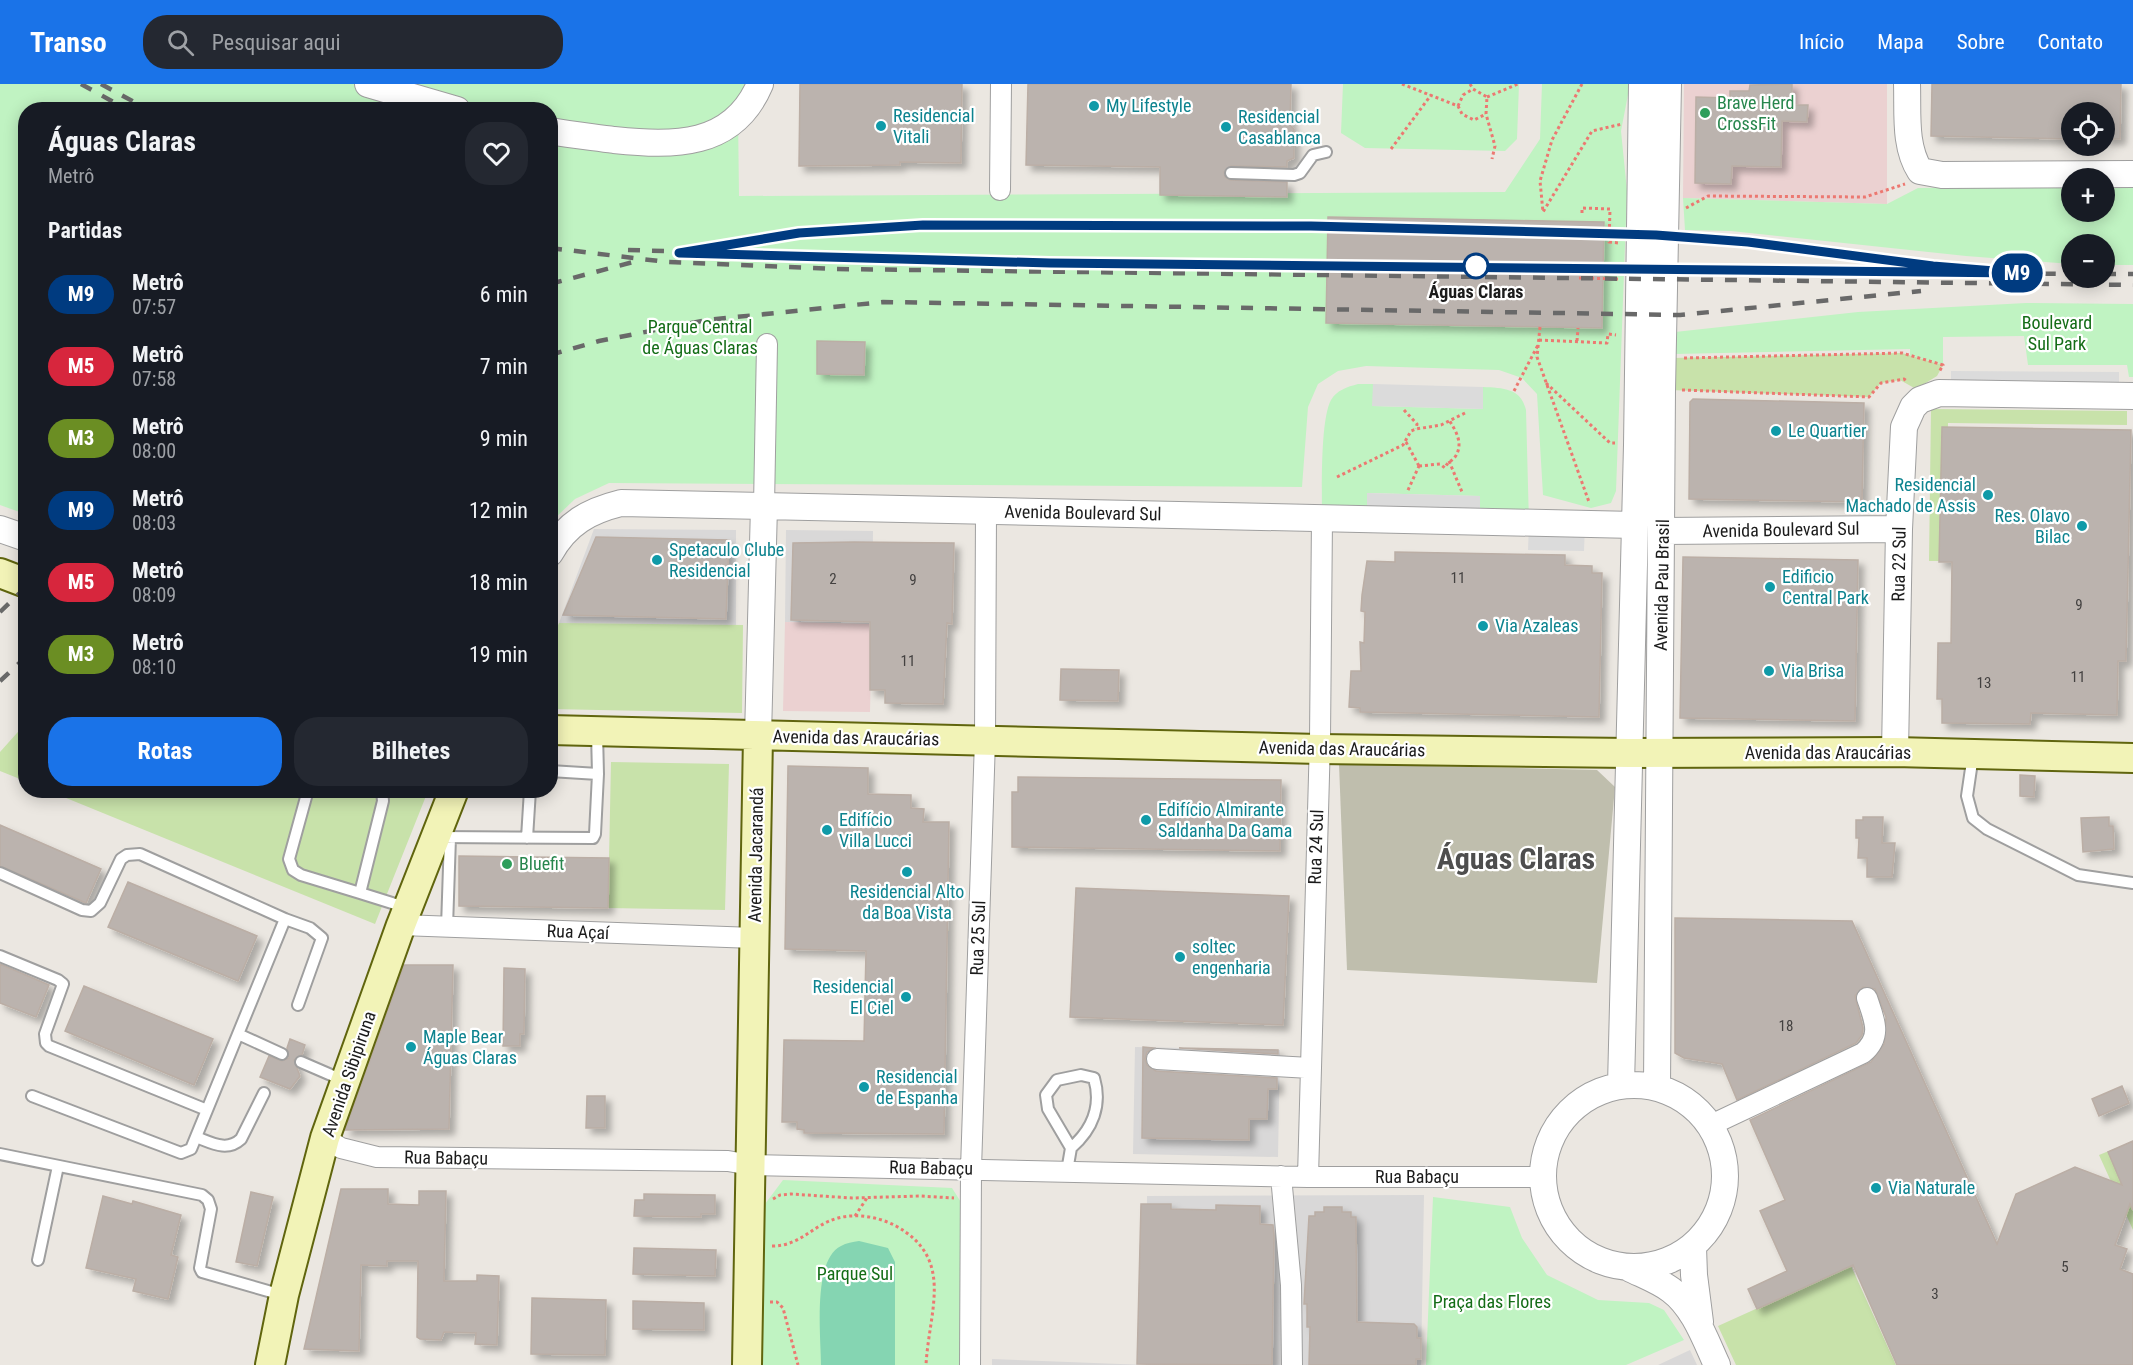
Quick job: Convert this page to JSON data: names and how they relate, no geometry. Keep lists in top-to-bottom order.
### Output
{
  "streets": {
    "main road": ["Avenida das Araucárias", "Avenida Jacarandá", "Avenida Sibipiruna"],
    "street": [
      "Avenida Boulevard Sul",
      "Rua 22 Sul",
      "Avenida Pau Brasil",
      "Rua 24 Sul",
      "Rua Açaí",
      "Rua 25 Sul",
      "Rua Babaçu"
    ]
  },
  "crossings": [
    ["Avenida Boulevard Sul", "Rua 22 Sul"],
    ["Avenida Boulevard Sul", "Avenida Pau Brasil"],
    ["Avenida Boulevard Sul", "Rua 24 Sul"],
    ["Avenida Boulevard Sul", "Avenida Jacarandá"],
    ["Avenida Boulevard Sul", "Rua 25 Sul"],
    ["Rua 22 Sul", "Avenida das Araucárias"],
    ["Avenida Pau Brasil", "Avenida das Araucárias"],
    ["Avenida Pau Brasil", "Rua Babaçu"],
    ["Avenida das Araucárias", "Rua 24 Sul"],
    ["Avenida das Araucárias", "Avenida Jacarandá"],
    ["Avenida das Araucárias", "Rua 25 Sul"],
    ["Rua 24 Sul", "Rua Babaçu"],
    ["Avenida Jacarandá", "Rua Açaí"],
    ["Avenida Jacarandá", "Rua Babaçu"],
    ["Rua Açaí", "Avenida Sibipiruna"],
    ["Rua 25 Sul", "Rua Babaçu"],
    ["Avenida Sibipiruna", "Rua Babaçu"]
  ],
  "districts": ["Águas Claras"],
  "parks": [
    "Boulevard Sul Park",
    "Parque Central de Águas Claras",
    "Parque Sul",
    "Praça das Flores"
  ],
  "places": [
    "My Lifestyle",
    "Brave Herd CrossFit",
    "Residencial Vitali",
    "Residencial Casablanca",
    "Águas Claras",
    "Le Quartier",
    "Residencial Machado de Assis",
    "Res. OIavo Bilac",
    "Spetaculo Clube Residencial",
    "Edificio Central Park",
    "Via Azaleas",
    "Via Brisa",
    "Edifício Almirante Saldanha Da Gama",
    "Edifício Villa Lucci",
    "Bluefit",
    "Residencial Alto da Boa Vista",
    "soltec engenharia",
    "Residencial El Ciel",
    "Maple Bear Águas Claras",
    "Residencial de Espanha",
    "Via Naturale"
  ],
  "lines": ["metro line M9"],
  "house_numbers": [
    "11",
    "2",
    "9",
    "9",
    "11",
    "11",
    "13",
    "18",
    "5",
    "3"
  ],
  "page": {
    "header": "Transo",
    "search": "Pesquisar aqui",
    "nav": [
      "Início",
      "Mapa",
      "Sobre",
      "Contato"
    ],
    "on_map": "M9",
    "map_buttons": ["+", "−"],
    "heading": [
      ["Águas Claras", "Metrô"],
      "Partidas"
    ],
    "list": [
      {
        "mark": "M9",
        "name": "Metrô",
        "note": "07:57",
        "value": "6 min"
      },
      {
        "mark": "M5",
        "name": "Metrô",
        "note": "07:58",
        "value": "7 min"
      },
      {
        "mark": "M3",
        "name": "Metrô",
        "note": "08:00",
        "value": "9 min"
      },
      {
        "mark": "M9",
        "name": "Metrô",
        "note": "08:03",
        "value": "12 min"
      },
      {
        "mark": "M5",
        "name": "Metrô",
        "note": "08:09",
        "value": "18 min"
      },
      {
        "mark": "M3",
        "name": "Metrô",
        "note": "08:10",
        "value": "19 min"
      }
    ],
    "buttons": ["Rotas", "Bilhetes"]
  }
}
